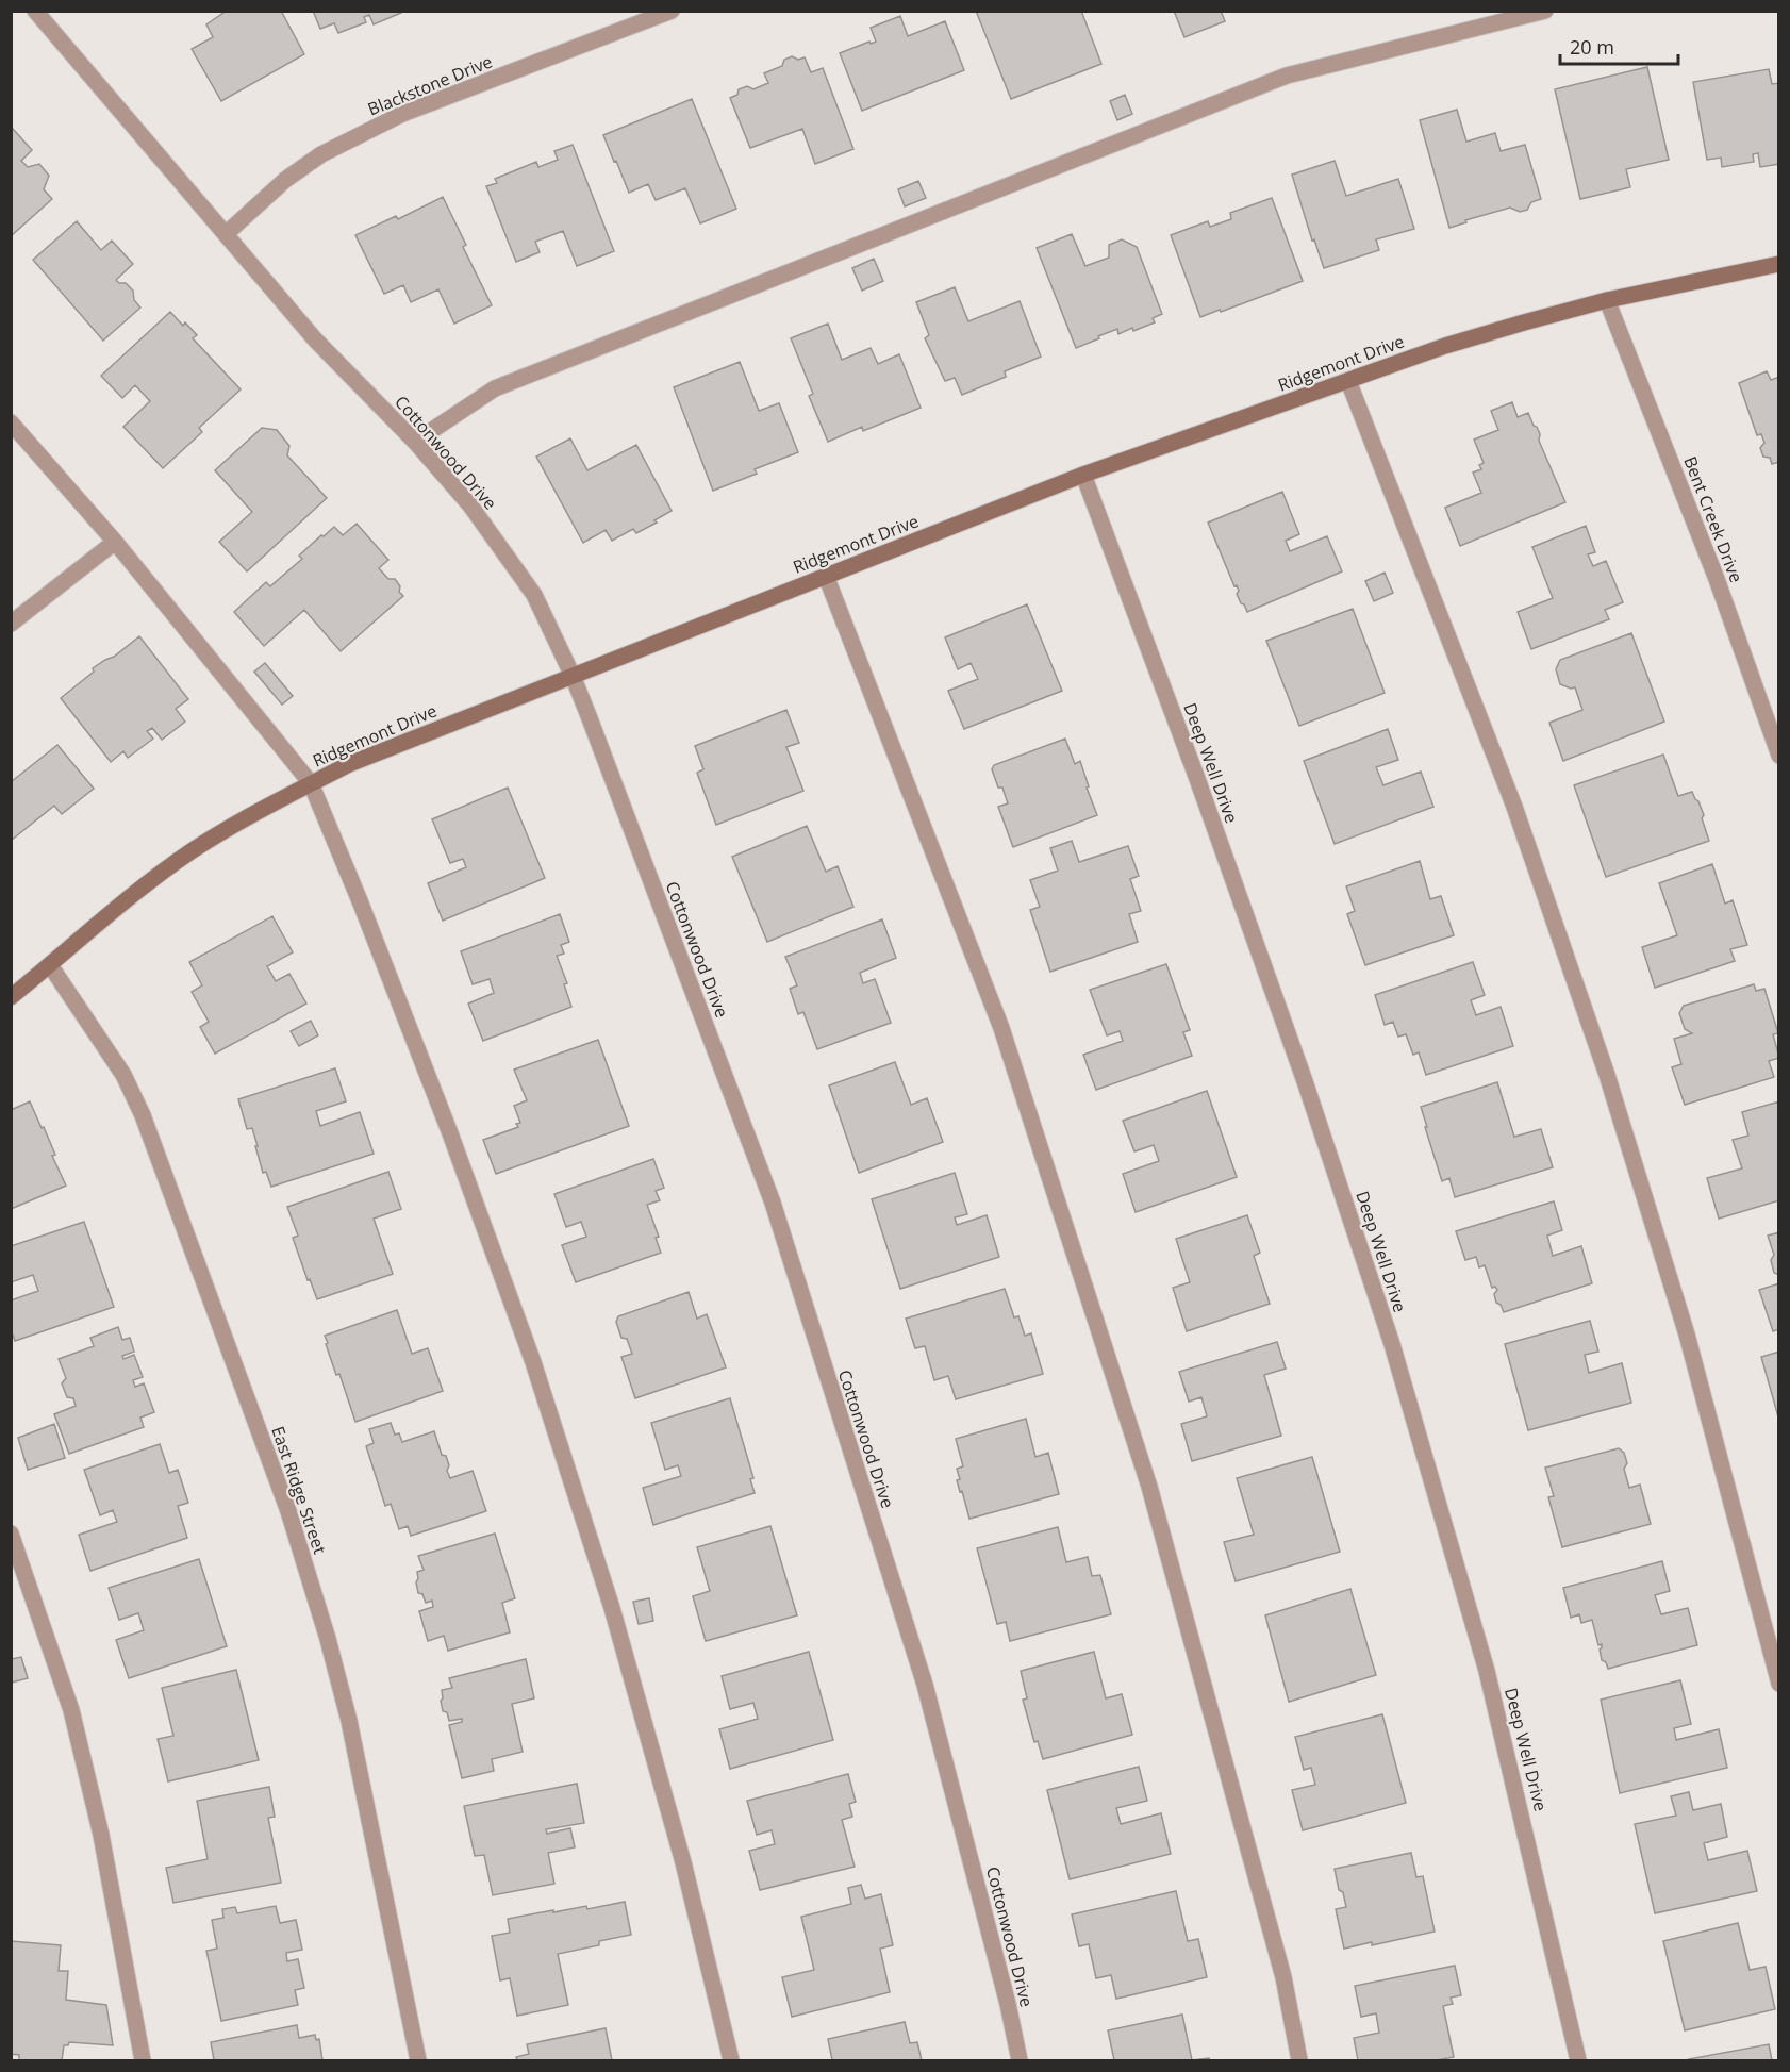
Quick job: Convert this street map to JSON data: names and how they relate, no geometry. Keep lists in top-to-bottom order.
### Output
{
  "streets": {
    "street": [
      "Blackstone Drive",
      "Ridgemont Drive",
      "Cottonwood Drive",
      "Bent Creek Drive",
      "Deep Well Drive",
      "East Ridge Street"
    ]
  },
  "crossings": [
    ["Blackstone Drive", "Cottonwood Drive"],
    ["Ridgemont Drive", "Cottonwood Drive"],
    ["Ridgemont Drive", "Bent Creek Drive"],
    ["Ridgemont Drive", "Deep Well Drive"],
    ["Ridgemont Drive", "East Ridge Street"]
  ],
  "scale_bar": "20 m"
}
